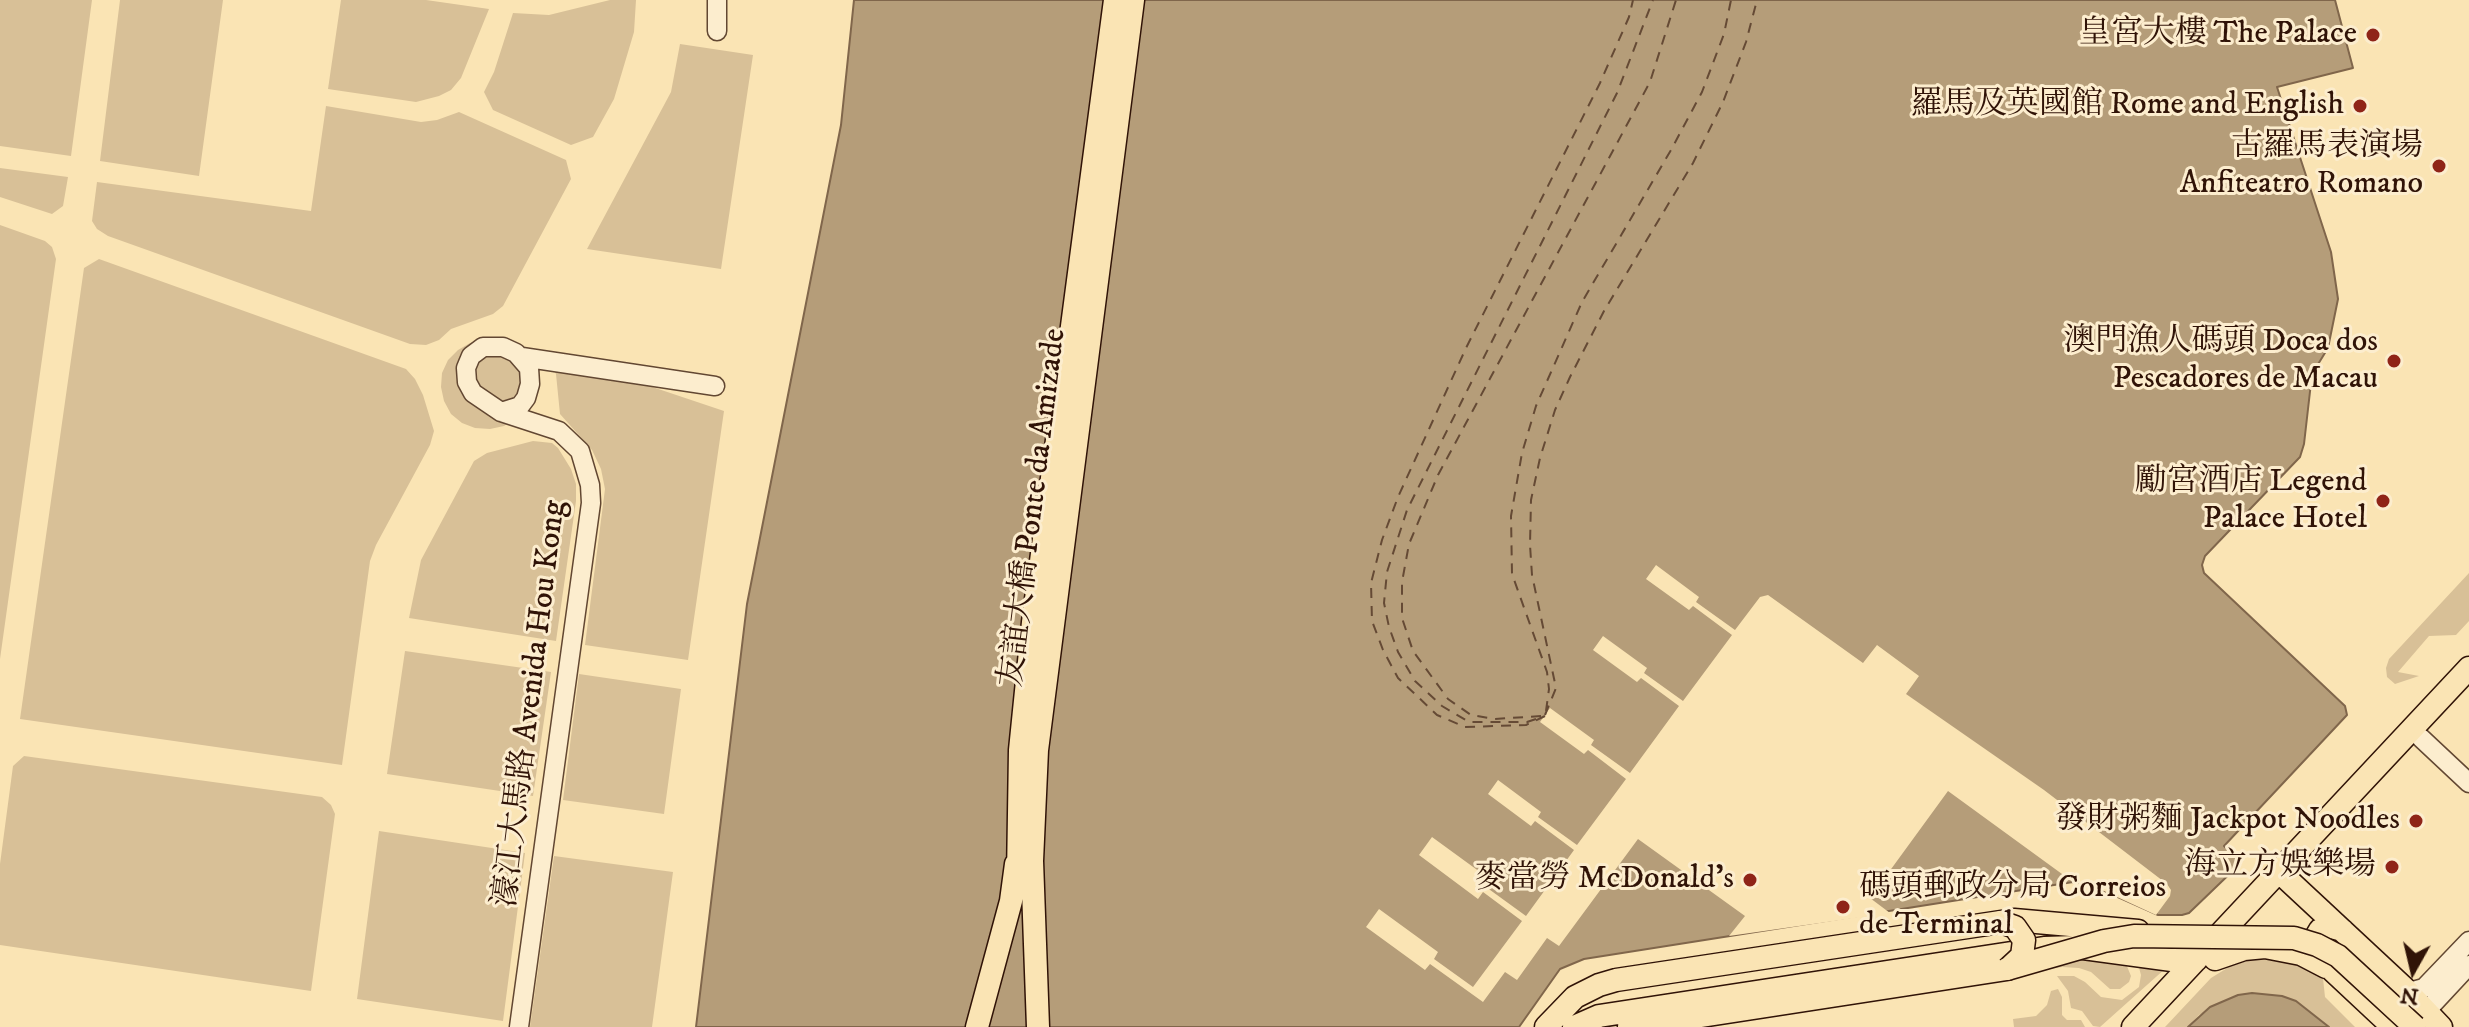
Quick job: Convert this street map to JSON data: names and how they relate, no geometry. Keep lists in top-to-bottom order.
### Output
{
  "streets": {
    "main road": ["友誼大橋 Ponte da Amizade"],
    "street": ["濠江大馬路 Avenida Hou Kong"]
  },
  "places": [
    "皇宮大樓 The Palace",
    "羅馬及英國館 Rome and English",
    "古羅馬表演場 Anfiteatro Romano",
    "澳門漁人碼頭 Doca dos Pescadores de Macau",
    "勵宮酒店 Legend Palace Hotel",
    "發財粥麵 Jackpot Noodles",
    "海立方娛樂場",
    "麥當勞 McDonald's",
    "碼頭郵政分局 Correios de Terminal"
  ],
  "north": "bottom"
}
